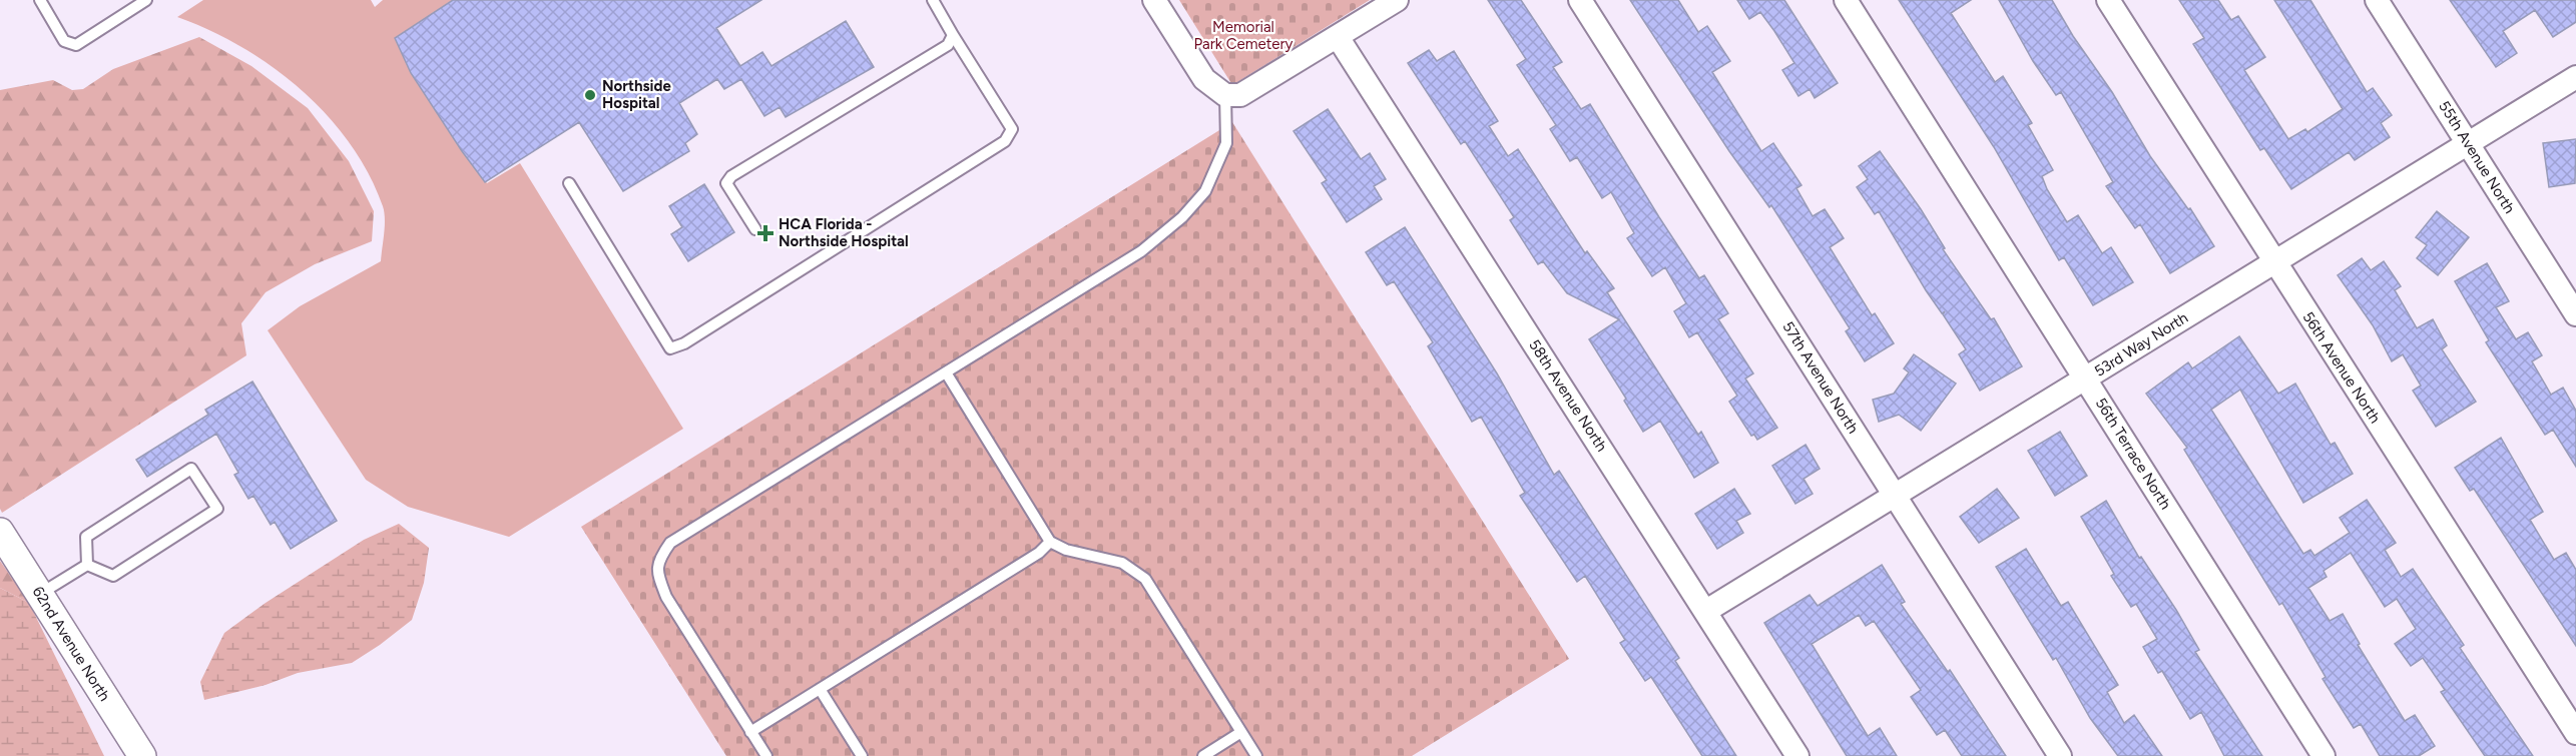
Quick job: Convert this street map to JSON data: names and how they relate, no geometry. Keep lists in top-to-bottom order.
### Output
{
  "streets": {
    "street": [
      "55th Avenue North",
      "53rd Way North",
      "56th Avenue North",
      "57th Avenue North",
      "58th Avenue North",
      "56th Terrace North",
      "62nd Avenue North"
    ]
  },
  "crossings": [
    ["55th Avenue North", "53rd Way North"],
    ["53rd Way North", "56th Avenue North"],
    ["53rd Way North", "57th Avenue North"],
    ["53rd Way North", "58th Avenue North"],
    ["53rd Way North", "56th Terrace North"]
  ],
  "parks": ["Memorial Park Cemetery"],
  "places": {
    "other": ["Northside Hospital"],
    "health": ["HCA Florida - Northside Hospital"]
  }
}
